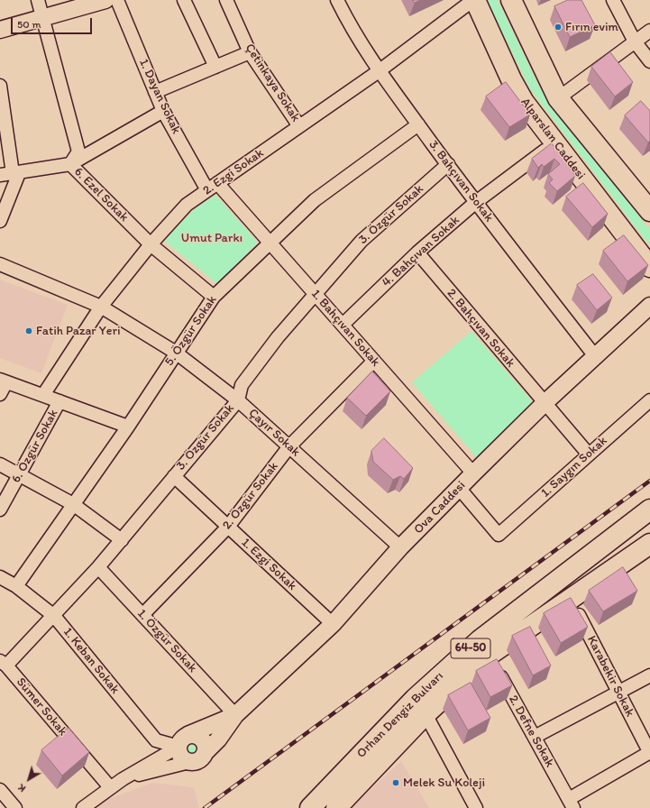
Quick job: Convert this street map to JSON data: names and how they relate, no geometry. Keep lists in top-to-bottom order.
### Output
{
  "streets": {
    "main road": ["Alparslan Caddesi", "64-50", "Orhan Dengiz Bulvarı"],
    "street": [
      "Çetinkaya Sokak",
      "1. Dayan Sokak",
      "2. Ezgi Sokak",
      "3. Bahçıvan Sokak",
      "6. Ezel Sokak",
      "3. Özgür Sokak",
      "4. Bahçıvan Sokak",
      "1. Bahçıvan Sokak",
      "2. Bahçıvan Sokak",
      "5. Özgür Sokak",
      "Çayır Sokak",
      "6. Özgür Sokak",
      "1. Saygın Sokak",
      "2. Özgür Sokak",
      "Ova Caddesi",
      "1. Ezgi Sokak",
      "1. Özgür Sokak",
      "1. Keban Sokak",
      "Karabekir Sokak",
      "Sümer Sokak",
      "2. Defne Sokak"
    ]
  },
  "crossings": [
    ["Çetinkaya Sokak", "2. Ezgi Sokak"],
    ["1. Dayan Sokak", "2. Ezgi Sokak"],
    ["1. Dayan Sokak", "1. Bahçıvan Sokak"],
    ["Alparslan Caddesi", "2. Ezgi Sokak"],
    ["Alparslan Caddesi", "4. Bahçıvan Sokak"],
    ["2. Ezgi Sokak", "3. Bahçıvan Sokak"],
    ["2. Ezgi Sokak", "6. Ezel Sokak"],
    ["2. Ezgi Sokak", "1. Bahçıvan Sokak"],
    ["2. Ezgi Sokak", "Çayır Sokak"],
    ["3. Bahçıvan Sokak", "3. Özgür Sokak"],
    ["3. Bahçıvan Sokak", "4. Bahçıvan Sokak"],
    ["3. Bahçıvan Sokak", "5. Özgür Sokak"],
    ["3. Bahçıvan Sokak", "Ova Caddesi"],
    ["6. Ezel Sokak", "5. Özgür Sokak"],
    ["3. Özgür Sokak", "1. Bahçıvan Sokak"],
    ["3. Özgür Sokak", "Çayır Sokak"],
    ["3. Özgür Sokak", "1. Ezgi Sokak"],
    ["3. Özgür Sokak", "1. Özgür Sokak"],
    ["3. Özgür Sokak", "1. Keban Sokak"],
    ["3. Özgür Sokak", "Sümer Sokak"],
    ["4. Bahçıvan Sokak", "1. Bahçıvan Sokak"],
    ["4. Bahçıvan Sokak", "2. Bahçıvan Sokak"],
    ["1. Bahçıvan Sokak", "5. Özgür Sokak"],
    ["1. Bahçıvan Sokak", "2. Özgür Sokak"],
    ["1. Bahçıvan Sokak", "Ova Caddesi"],
    ["2. Bahçıvan Sokak", "1. Saygın Sokak"],
    ["2. Bahçıvan Sokak", "Ova Caddesi"],
    ["5. Özgür Sokak", "Çayır Sokak"],
    ["5. Özgür Sokak", "1. Keban Sokak"],
    ["Çayır Sokak", "2. Özgür Sokak"],
    ["Çayır Sokak", "Ova Caddesi"],
    ["1. Saygın Sokak", "Ova Caddesi"],
    ["2. Özgür Sokak", "1. Ezgi Sokak"],
    ["2. Özgür Sokak", "1. Özgür Sokak"],
    ["Ova Caddesi", "1. Ezgi Sokak"],
    ["Ova Caddesi", "1. Özgür Sokak"],
    ["Karabekir Sokak", "Orhan Dengiz Bulvarı"],
    ["Orhan Dengiz Bulvarı", "2. Defne Sokak"]
  ],
  "parks": ["Umut Parkı"],
  "places": ["Fırın evim", "Fatih Pazar Yeri", "Melek Su Koleji"],
  "scale_bar": "50 m",
  "north": "bottom left"
}
